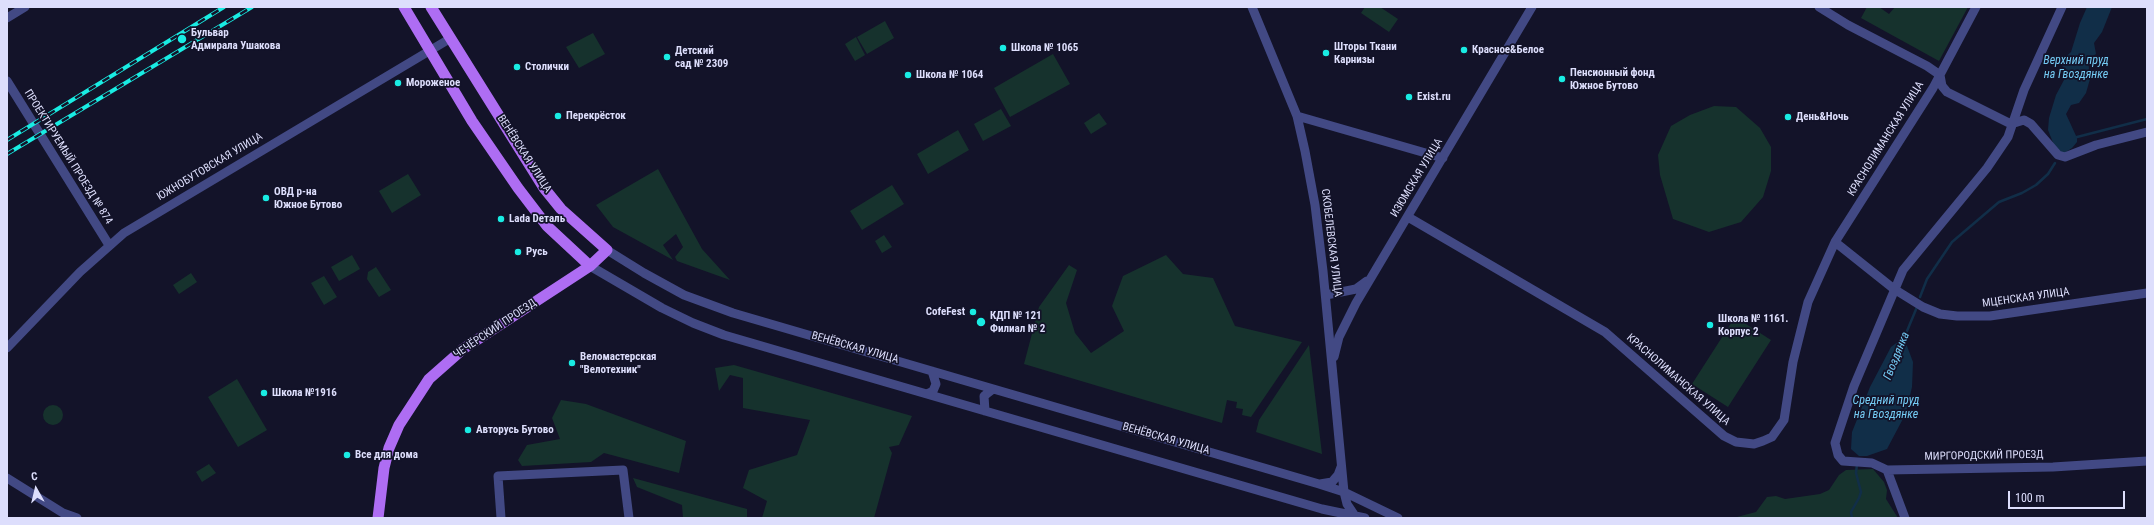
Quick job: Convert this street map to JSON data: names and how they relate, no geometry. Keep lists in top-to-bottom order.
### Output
{
  "streets": {
    "main road": ["ВЕНЁВСКАЯ УЛИЦА", "ЧЕЧЁРСКИЙ ПРОЕЗД"],
    "street": [
      "КРАСНОЛИМАНСКАЯ УЛИЦА",
      "ПРОЕКТИРУЕМЫЙ ПРОЕЗД № 874",
      "ЮЖНОБУТОВСКАЯ УЛИЦА",
      "ИЗЮМСКАЯ УЛИЦА",
      "СКОБЕЛЕВСКАЯ УЛИЦА",
      "МЦЕНСКАЯ УЛИЦА",
      "МИРГОРОДСКИЙ ПРОЕЗД"
    ]
  },
  "crossings": [
    ["КРАСНОЛИМАНСКАЯ УЛИЦА", "ИЗЮМСКАЯ УЛИЦА"],
    ["КРАСНОЛИМАНСКАЯ УЛИЦА", "МЦЕНСКАЯ УЛИЦА"],
    ["ВЕНЁВСКАЯ УЛИЦА", "ЮЖНОБУТОВСКАЯ УЛИЦА"],
    ["ВЕНЁВСКАЯ УЛИЦА", "СКОБЕЛЕВСКАЯ УЛИЦА"],
    ["ВЕНЁВСКАЯ УЛИЦА", "ЧЕЧЁРСКИЙ ПРОЕЗД"],
    ["ПРОЕКТИРУЕМЫЙ ПРОЕЗД № 874", "ЮЖНОБУТОВСКАЯ УЛИЦА"],
    ["ИЗЮМСКАЯ УЛИЦА", "СКОБЕЛЕВСКАЯ УЛИЦА"],
    ["МЦЕНСКАЯ УЛИЦА", "МИРГОРОДСКИЙ ПРОЕЗД"]
  ],
  "water": ["Верхний пруд на Гвоздянке", "Гвоздянка", "Средний пруд на Гвоздянке"],
  "places": [
    "Бульвар Адмирала Ушакова",
    "Школа № 1065",
    "Красное&Белое",
    "Шторы Ткани Карнизы",
    "Детский сад № 2309",
    "Столички",
    "Школа № 1064",
    "Пенсионный фонд Южное Бутово",
    "Мороженое",
    "Exist.ru",
    "Перекрёсток",
    "День&Ночь",
    "ОВД р-на Южное Бутово",
    "Lada Dеталь",
    "Русь",
    "CofeFest",
    "КДП № 121 Филиал № 2",
    "Школа № 1161. Корпус 2",
    "Веломастерская \"Велотехник\"",
    "Школа №1916",
    "Авторусь Бутово",
    "Все для дома"
  ],
  "scale_bar": "100 m",
  "north": "top"
}
